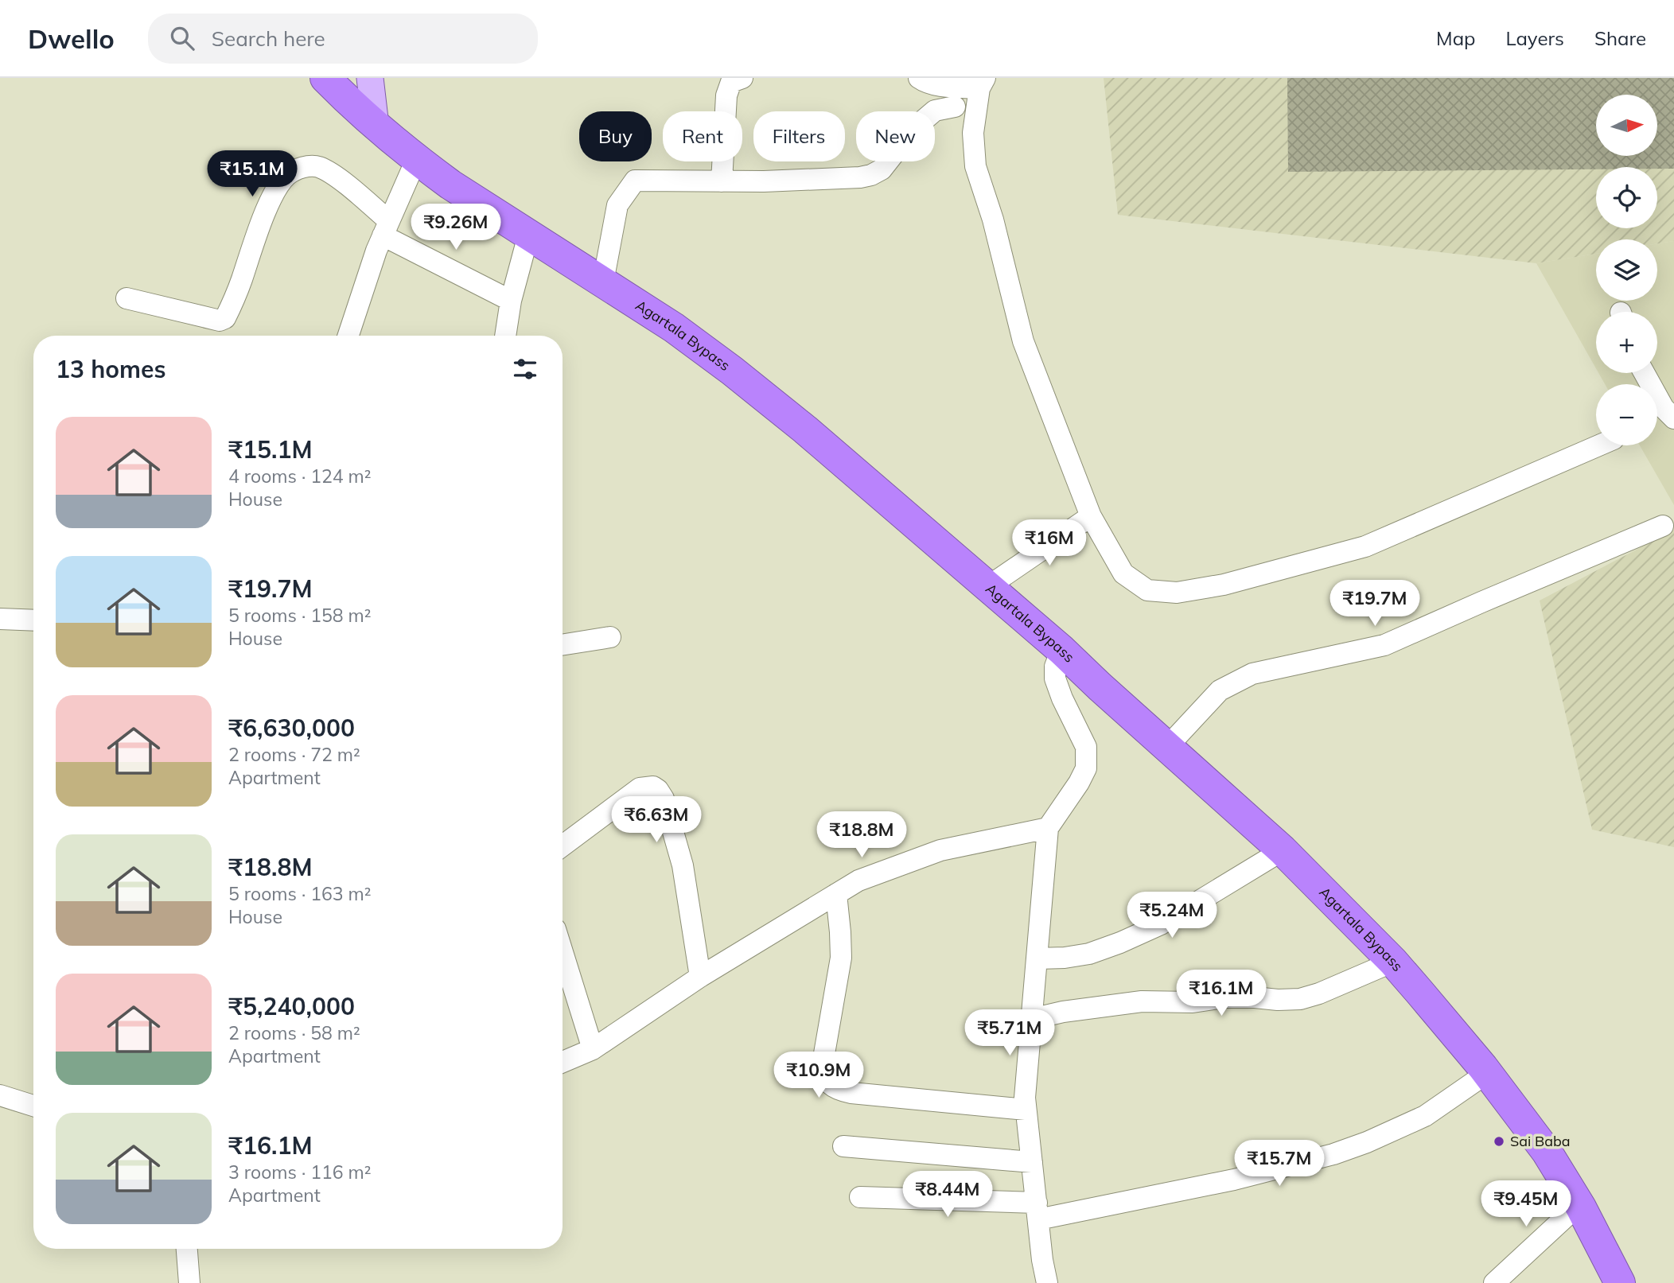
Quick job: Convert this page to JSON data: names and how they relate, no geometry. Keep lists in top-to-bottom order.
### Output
{
  "streets": {
    "highway": ["Agartala Bypass"]
  },
  "places": ["Sai Baba"],
  "north": "right",
  "page": {
    "header": "Dwello",
    "search": "Search here",
    "nav": ["Map", "Layers", "Share"],
    "map_buttons": ["+", "−"],
    "chip": [
      "Buy",
      "Rent",
      "Filters",
      "New"
    ],
    "price": [
      "₹15.1M",
      "₹9.26M",
      "₹16M",
      "₹19.7M",
      "₹6.63M",
      "₹18.8M",
      "₹5.24M",
      "₹16.1M",
      "₹5.71M",
      "₹10.9M",
      "₹15.7M",
      "₹8.44M",
      "₹9.45M"
    ],
    "heading": "13 homes",
    "list": [
      {
        "name": "₹15.1M",
        "note": "4 rooms · 124 m² · House"
      },
      {
        "name": "₹19.7M",
        "note": "5 rooms · 158 m² · House"
      },
      {
        "name": "₹6,630,000",
        "note": "2 rooms · 72 m² · Apartment"
      },
      {
        "name": "₹18.8M",
        "note": "5 rooms · 163 m² · House"
      },
      {
        "name": "₹5,240,000",
        "note": "2 rooms · 58 m² · Apartment"
      },
      {
        "name": "₹16.1M",
        "note": "3 rooms · 116 m² · Apartment"
      }
    ]
  }
}
